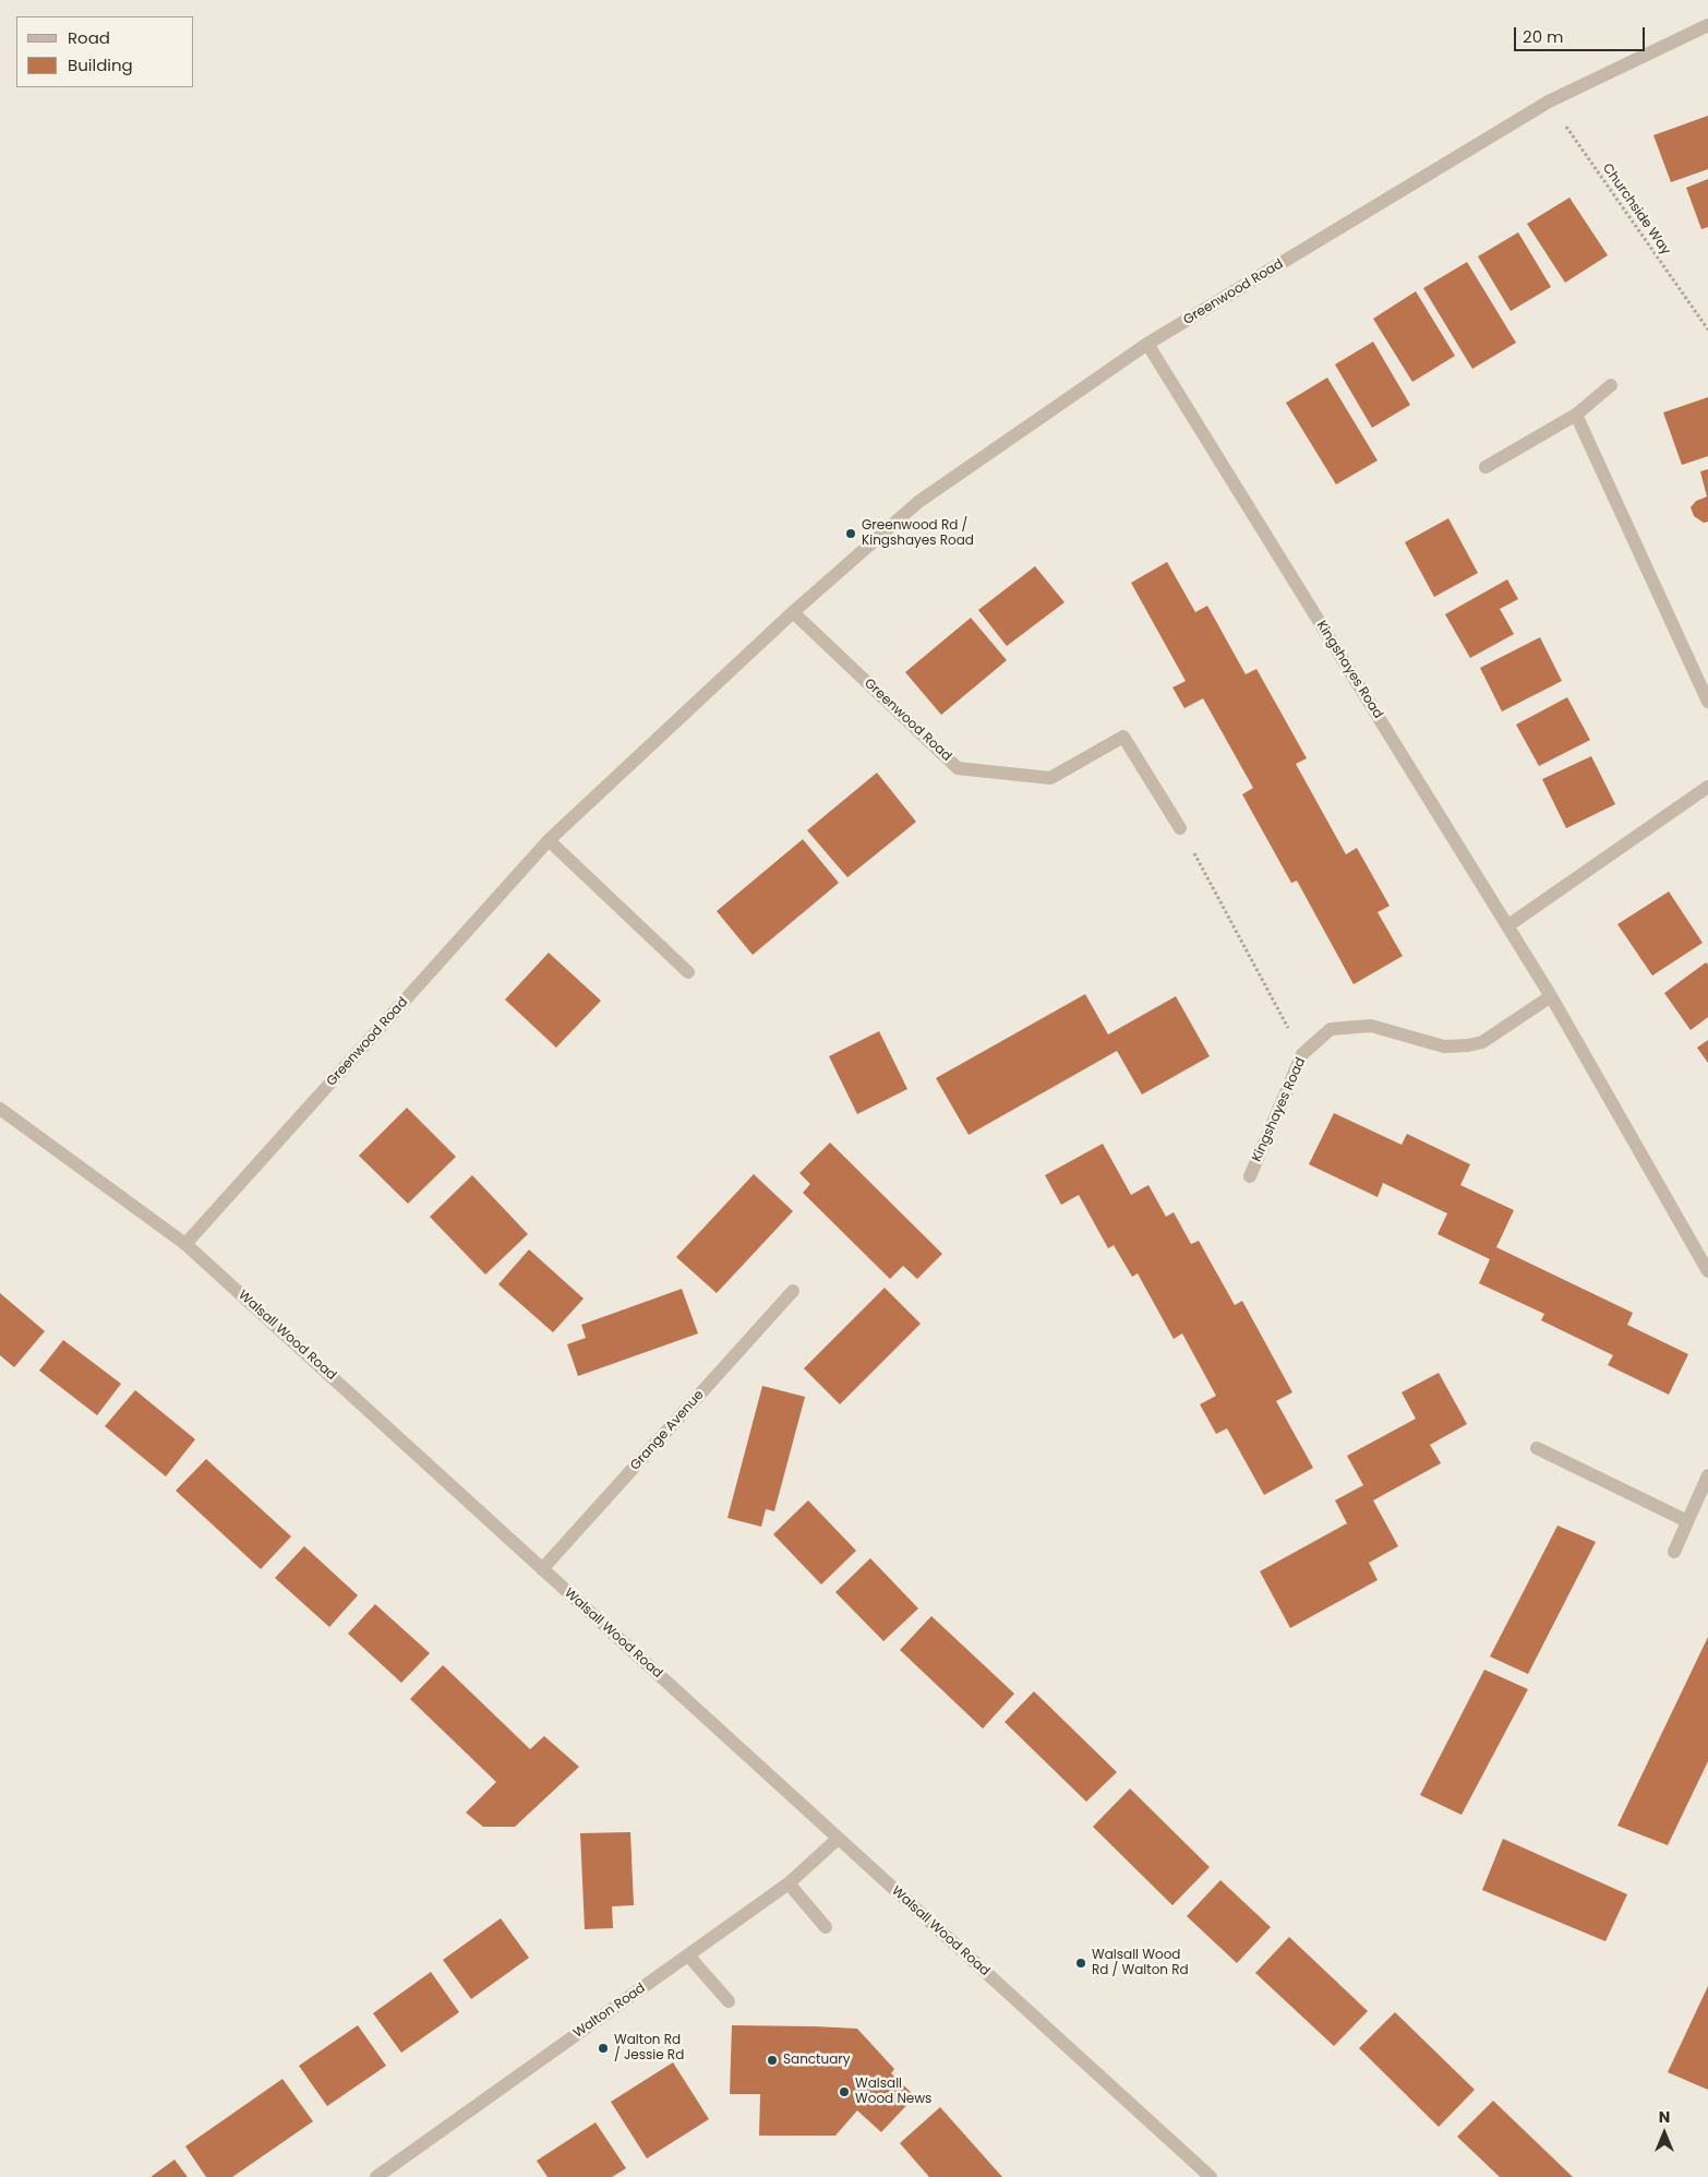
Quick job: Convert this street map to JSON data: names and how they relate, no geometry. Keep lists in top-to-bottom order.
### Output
{
  "streets": {
    "street": [
      "Greenwood Road",
      "Kingshayes Road",
      "Walsall Wood Road",
      "Grange Avenue",
      "Walton Road"
    ],
    "path": ["Churchside Way"]
  },
  "crossings": [
    ["Churchside Way", "Greenwood Road"],
    ["Greenwood Road", "Kingshayes Road"],
    ["Greenwood Road", "Walsall Wood Road"],
    ["Walsall Wood Road", "Grange Avenue"],
    ["Walsall Wood Road", "Walton Road"]
  ],
  "places": [
    "Greenwood Rd / Kingshayes Road",
    "Walsall Wood Rd / Walton Rd",
    "Walton Rd / Jessie Rd",
    "Sanctuary",
    "Walsall Wood News"
  ],
  "legend": ["Road", "Building"],
  "scale_bar": "20 m",
  "north": "top"
}
